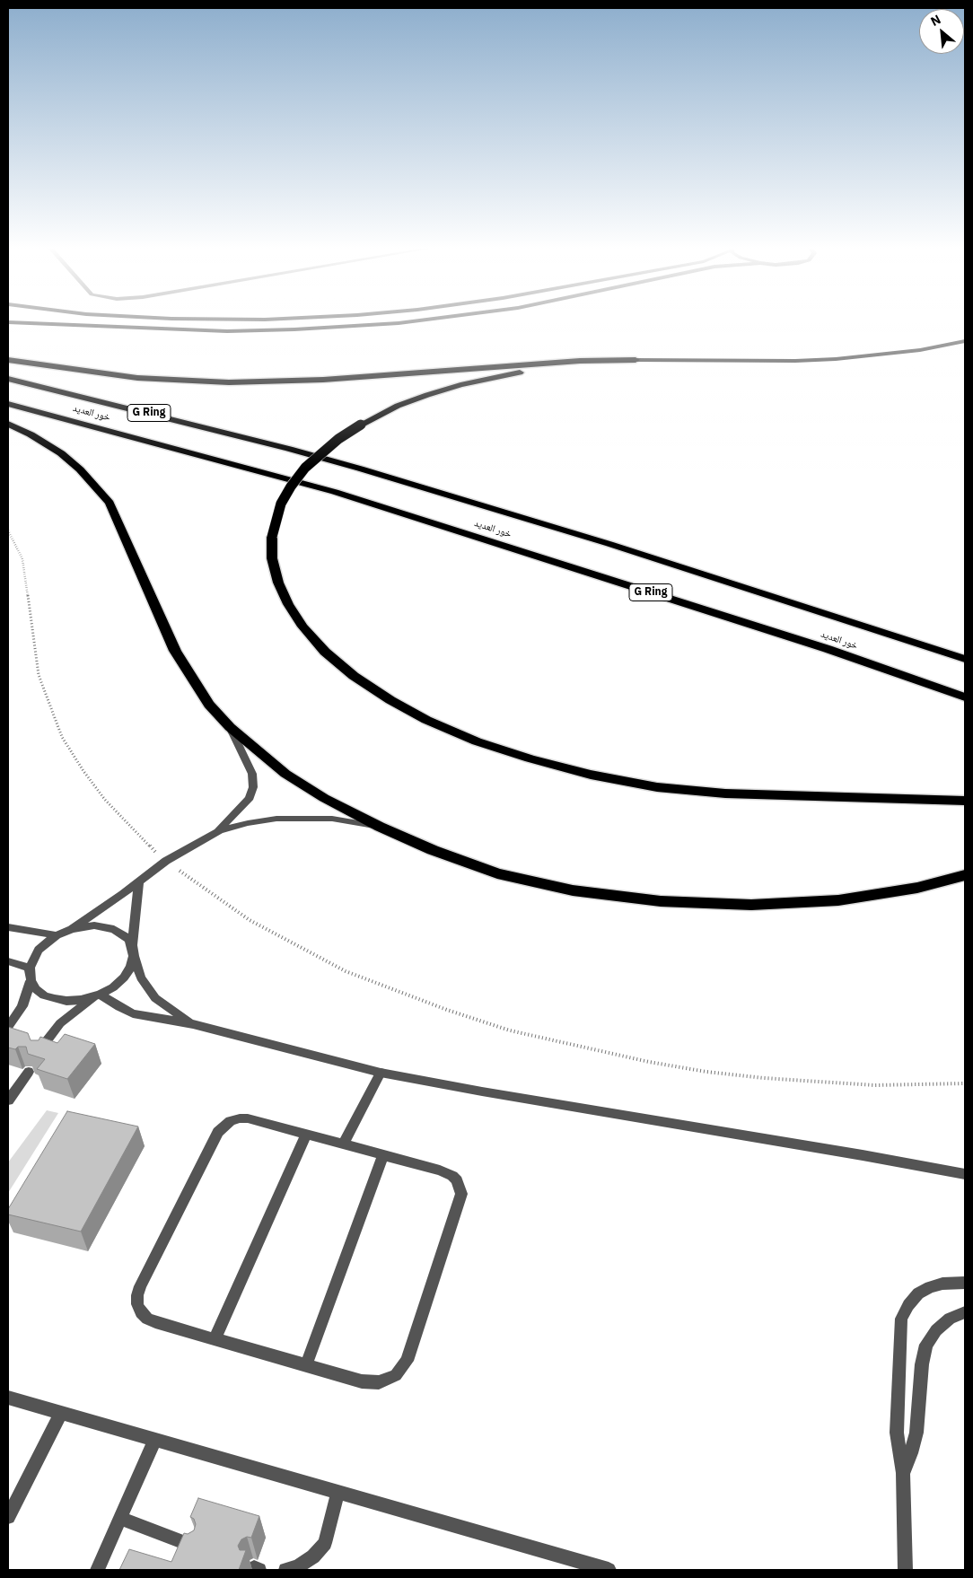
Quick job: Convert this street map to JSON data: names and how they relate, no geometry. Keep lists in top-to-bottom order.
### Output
{
  "streets": {
    "highway": ["خور العديد", "G Ring"]
  },
  "north": "top left"
}
